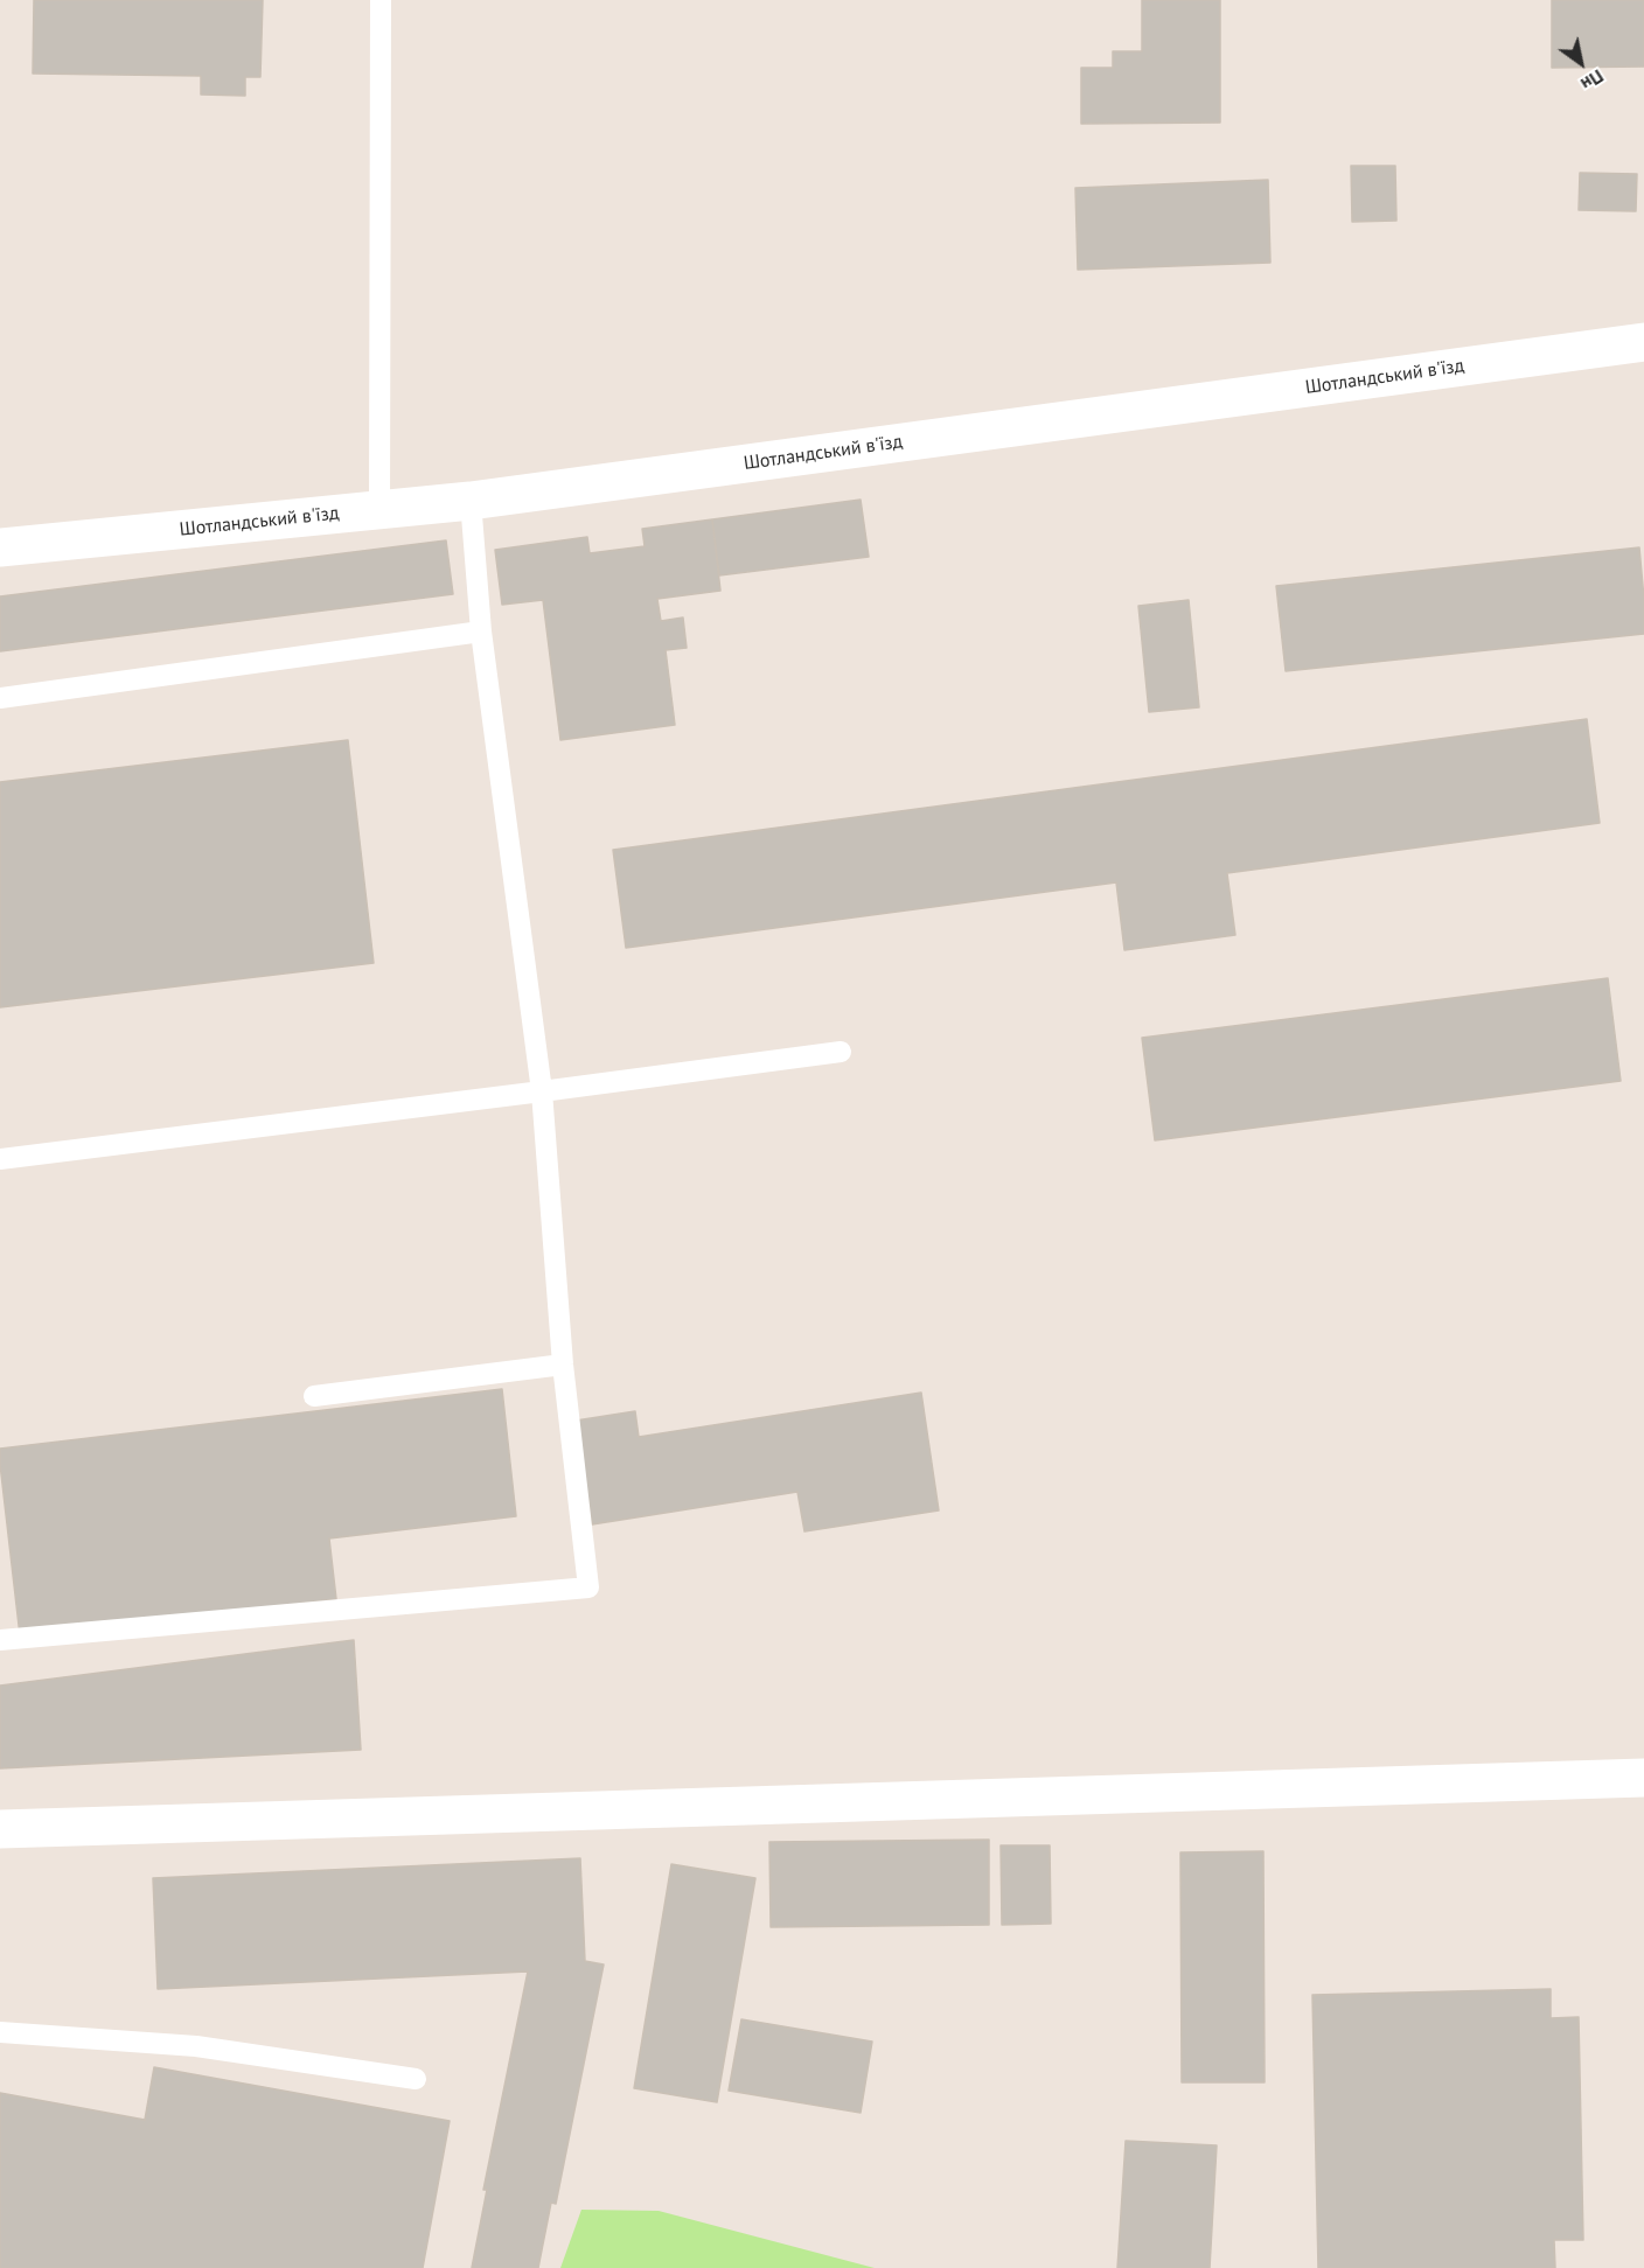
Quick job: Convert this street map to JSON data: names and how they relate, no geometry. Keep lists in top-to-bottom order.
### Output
{
  "streets": {
    "street": ["Шотландський в'їзд"]
  },
  "north": "bottom right"
}
